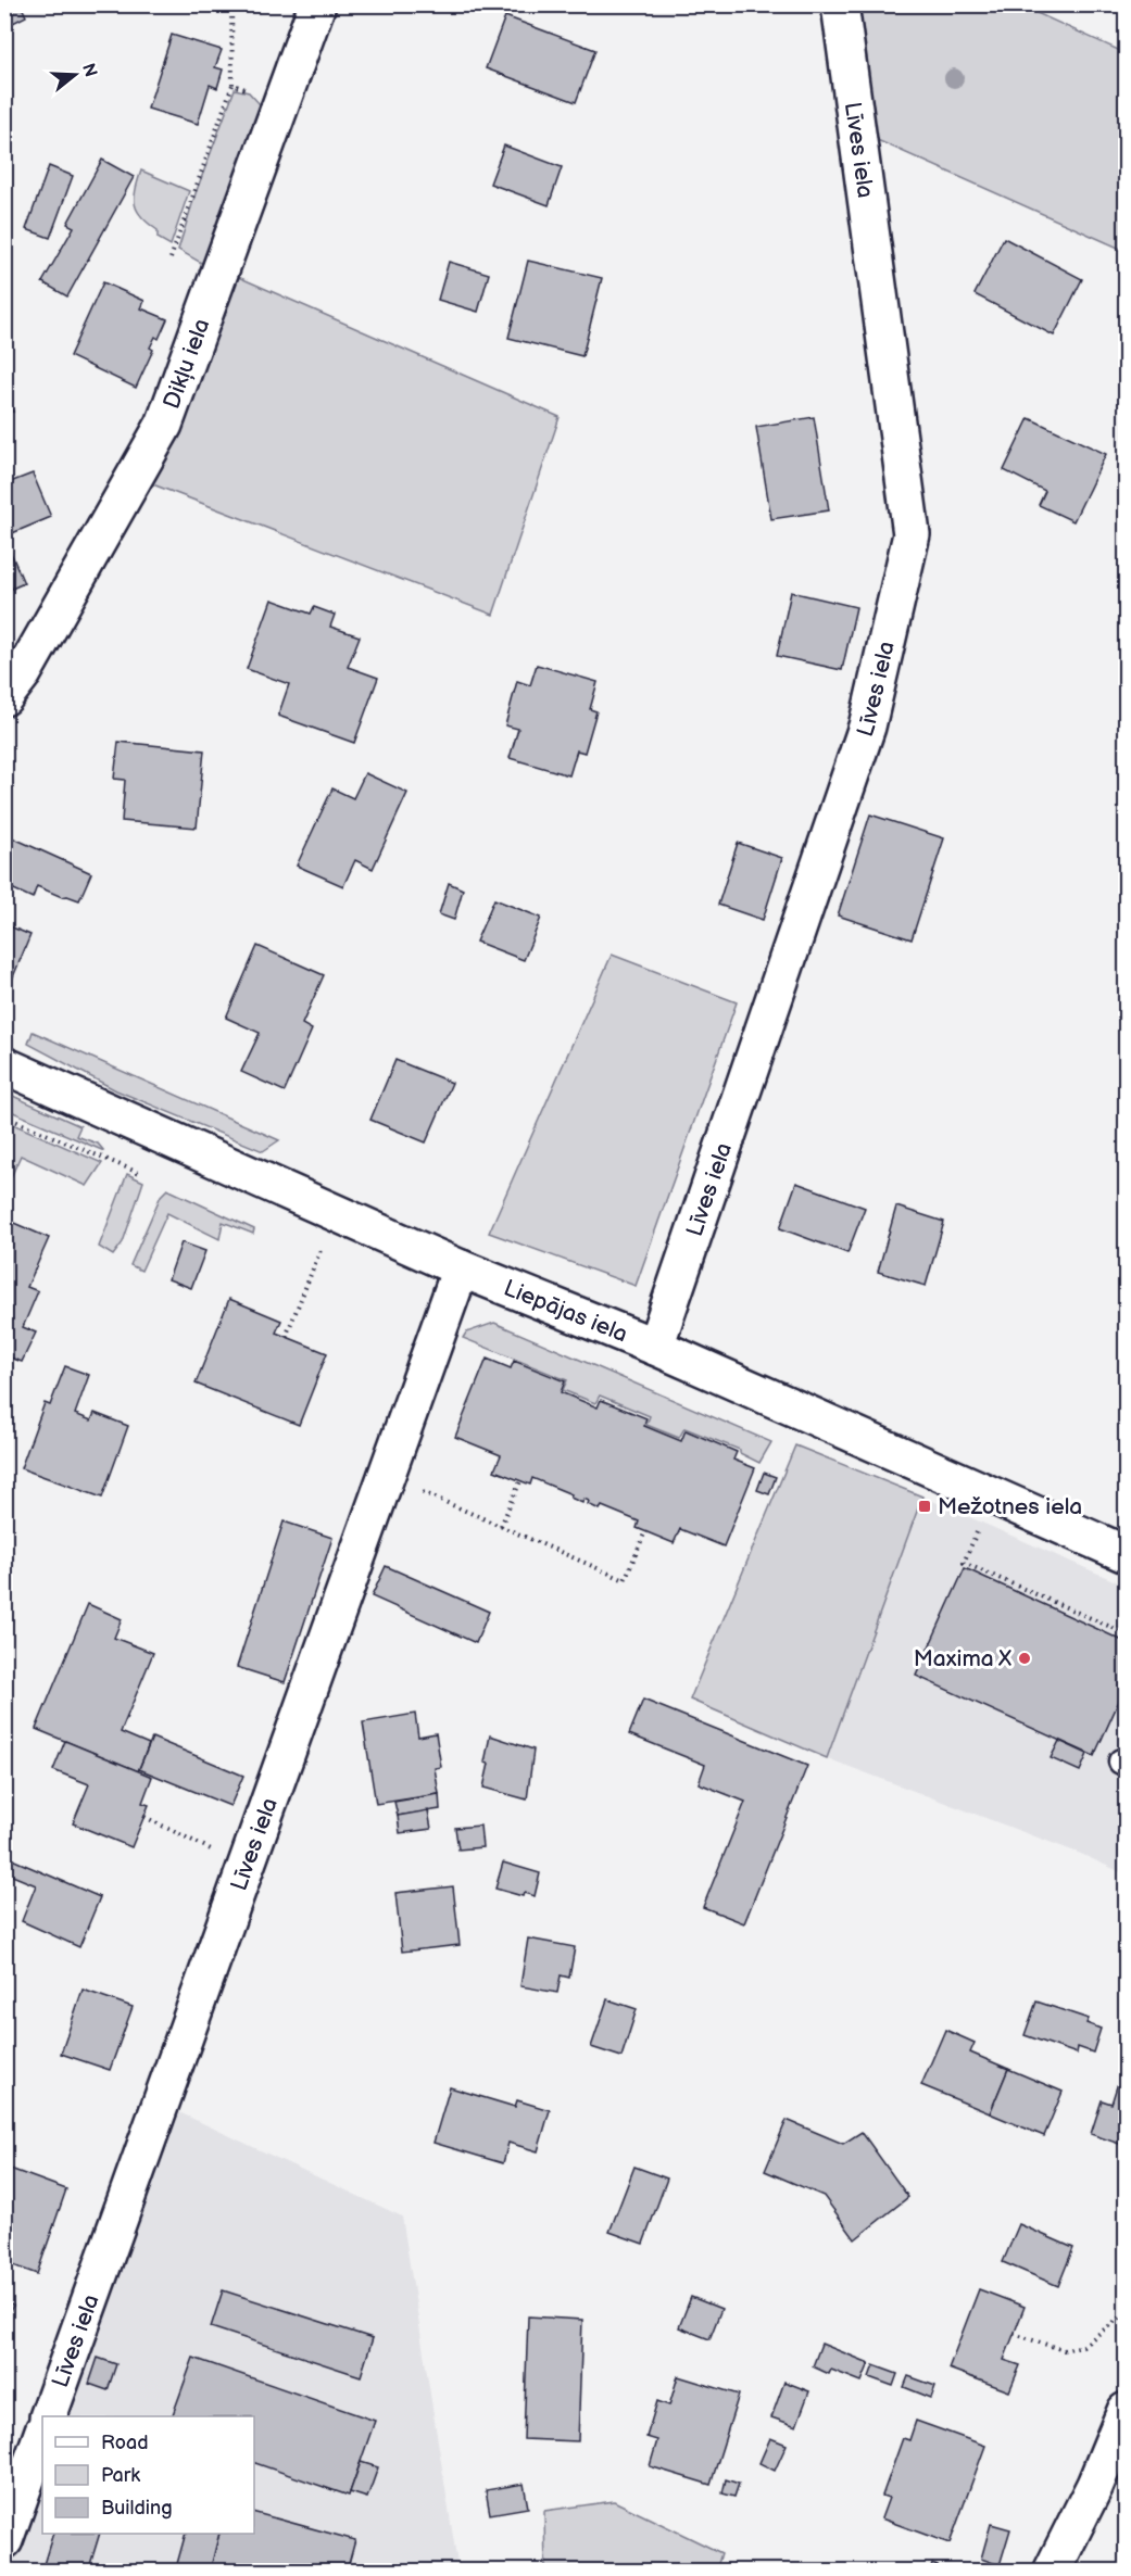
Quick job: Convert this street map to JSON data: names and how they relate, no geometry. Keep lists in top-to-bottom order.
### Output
{
  "streets": {
    "street": ["Līves iela", "Dikļu iela", "Liepājas iela"]
  },
  "crossings": [
    ["Līves iela", "Liepājas iela"]
  ],
  "places": {
    "transit": ["Mežotnes iela"],
    "other": ["Maxima X"]
  },
  "legend": ["Road", "Park", "Building"],
  "north": "right"
}
